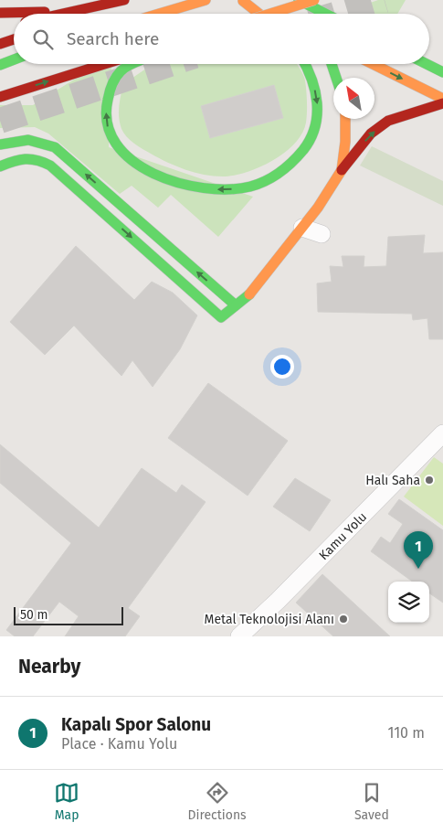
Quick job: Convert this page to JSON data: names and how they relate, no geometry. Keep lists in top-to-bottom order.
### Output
{
  "streets": {
    "street": ["Kamu Yolu"]
  },
  "places": ["Halı Saha", "Metal Teknolojisi Alanı"],
  "scale_bar": "50 m",
  "north": "top left",
  "page": {
    "search": "Search here",
    "pins": "1",
    "scale": "50 m",
    "heading": "Nearby",
    "list": [
      {
        "mark": "1",
        "name": "Kapalı Spor Salonu",
        "note": "Place · Kamu Yolu",
        "value": "110 m"
      }
    ],
    "nav": ["Map", "Directions", "Saved"]
  }
}
